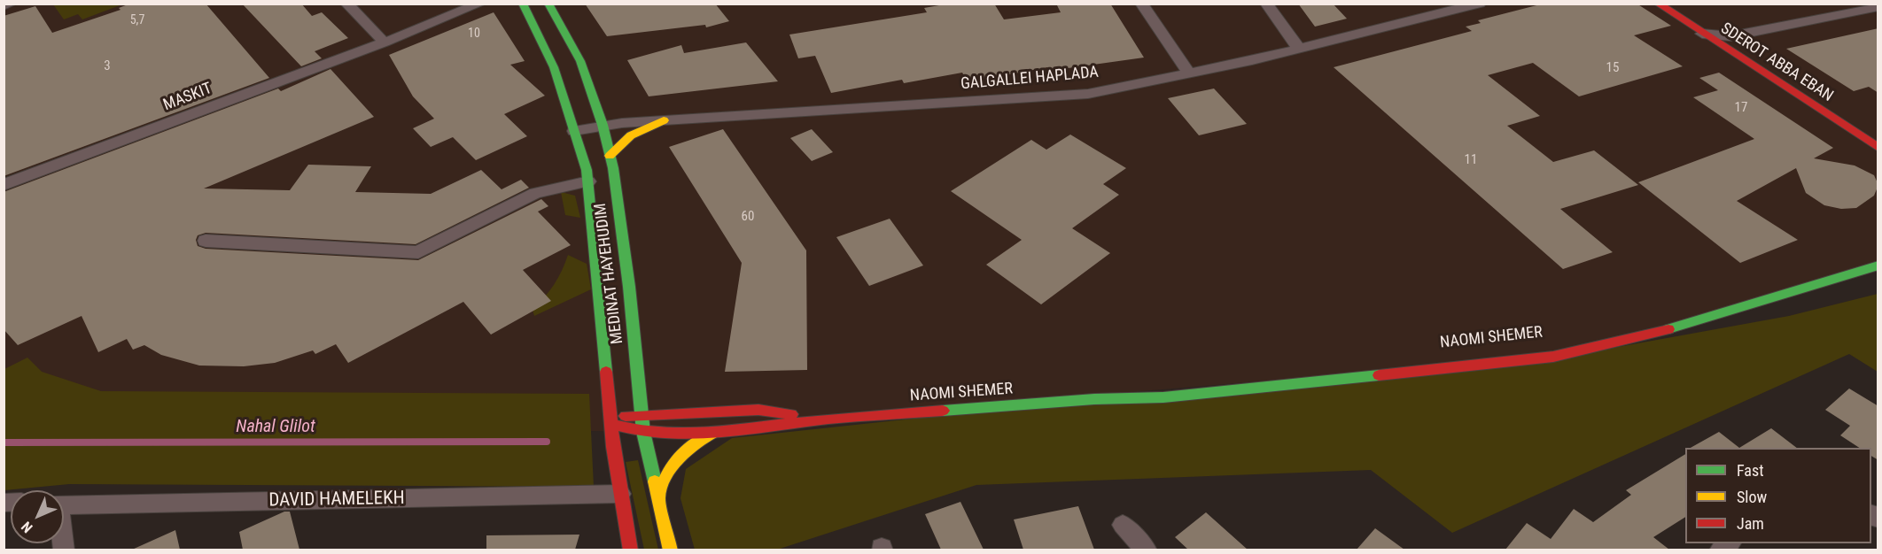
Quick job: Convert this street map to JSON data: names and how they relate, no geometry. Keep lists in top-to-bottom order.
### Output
{
  "streets": {
    "street": [
      "SDEROT ABBA EBAN",
      "GALGALLEI HAPLADA",
      "MASKIT",
      "MEDINAT HAYEHUDIM",
      "NAOMI SHEMER",
      "DAVID HAMELEKH"
    ]
  },
  "crossings": [
    ["GALGALLEI HAPLADA", "MEDINAT HAYEHUDIM"],
    ["MEDINAT HAYEHUDIM", "NAOMI SHEMER"],
    ["MEDINAT HAYEHUDIM", "DAVID HAMELEKH"]
  ],
  "water": ["Nahal Glilot"],
  "house_numbers": [
    "5,7",
    "10",
    "3",
    "15",
    "17",
    "11",
    "60"
  ],
  "legend": ["Fast", "Slow", "Jam"],
  "north": "bottom left"
}
